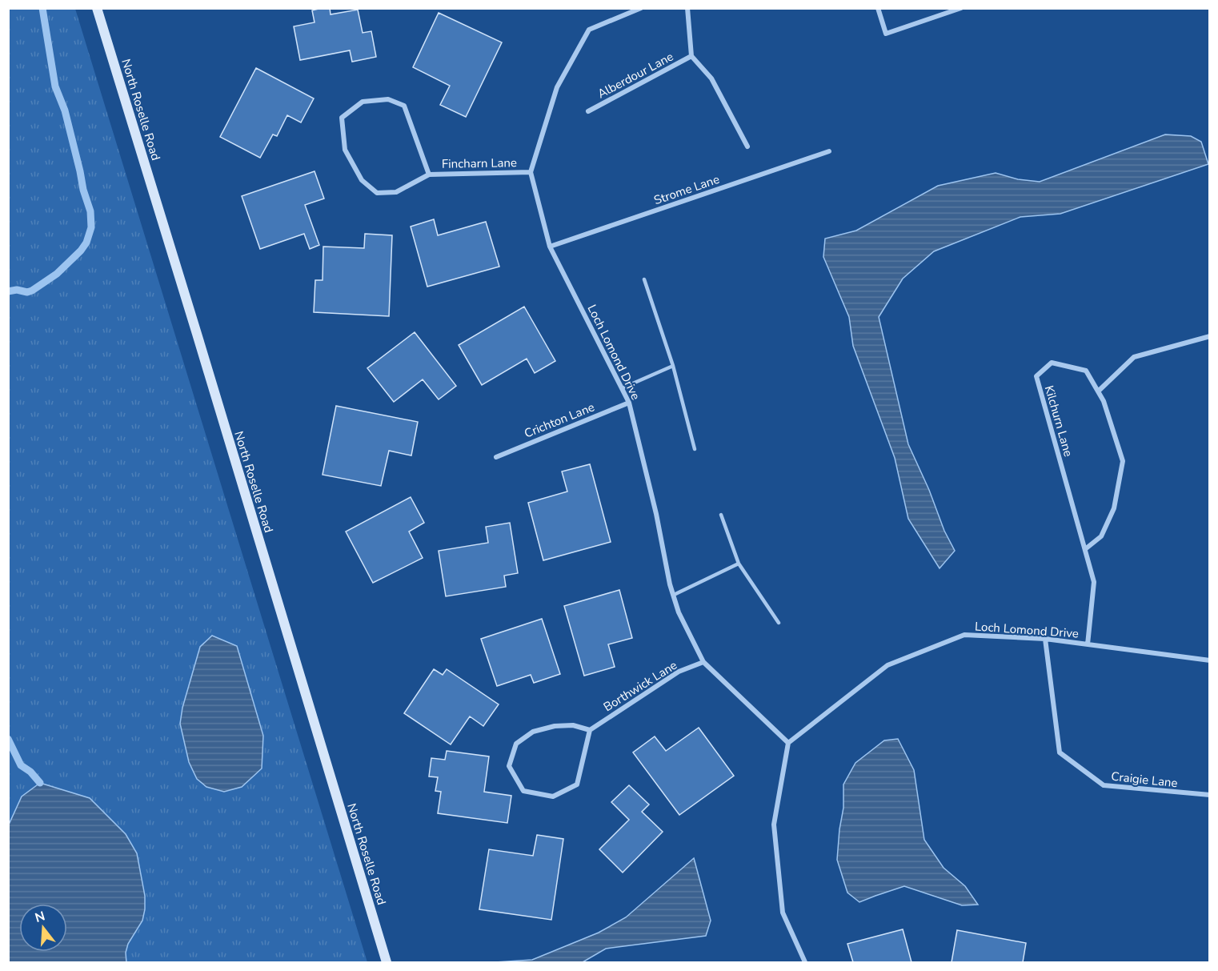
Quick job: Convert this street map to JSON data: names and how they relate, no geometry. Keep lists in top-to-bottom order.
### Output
{
  "streets": {
    "main road": ["North Roselle Road"],
    "street": [
      "Alberdour Lane",
      "Fincharn Lane",
      "Strome Lane",
      "Loch Lomond Drive",
      "Crichton Lane",
      "Kilchurn Lane",
      "Borthwick Lane",
      "Craigie Lane"
    ]
  },
  "crossings": [
    ["Fincharn Lane", "Loch Lomond Drive"],
    ["Strome Lane", "Loch Lomond Drive"],
    ["Loch Lomond Drive", "Crichton Lane"],
    ["Loch Lomond Drive", "Kilchurn Lane"],
    ["Loch Lomond Drive", "Borthwick Lane"],
    ["Loch Lomond Drive", "Craigie Lane"]
  ],
  "north": "top"
}
